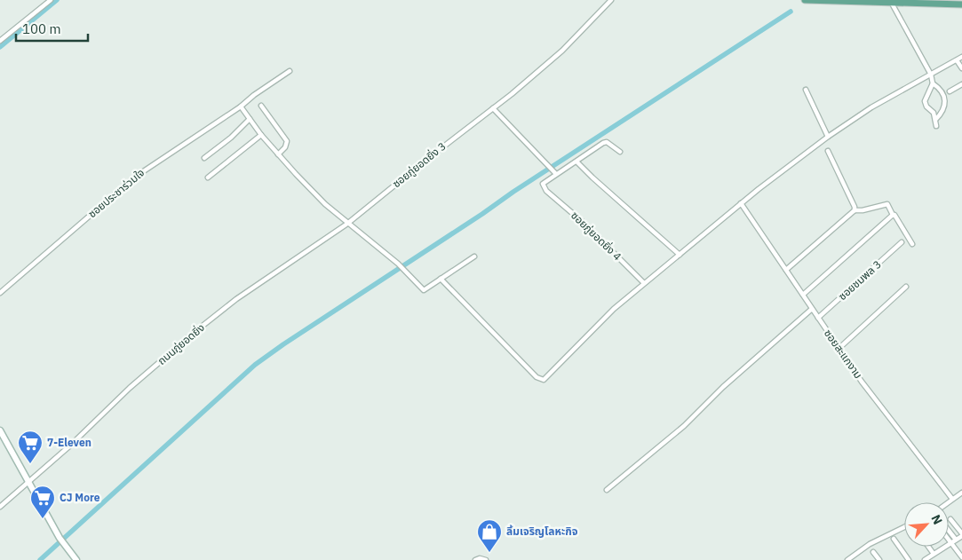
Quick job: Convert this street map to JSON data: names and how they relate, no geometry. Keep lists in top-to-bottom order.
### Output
{
  "streets": {
    "street": [
      "ซอยภู่ยอดยิ่ง 3",
      "ซอยประชาร่วมใจ",
      "ซอยภู่ยอดยิ่ง 4",
      "ซอยชมพล 3",
      "ถนนภู่ยอดยิ่ง",
      "ซอยสะแกงาม"
    ]
  },
  "crossings": [
    ["ซอยภู่ยอดยิ่ง 3", "ถนนภู่ยอดยิ่ง"],
    ["ซอยชมพล 3", "ซอยสะแกงาม"]
  ],
  "places": {
    "supermarket": ["7-Eleven", "CJ More"],
    "shop": ["ลิ้มเจริญโลหะกิจ"]
  },
  "scale_bar": "100 m",
  "north": "top right"
}
